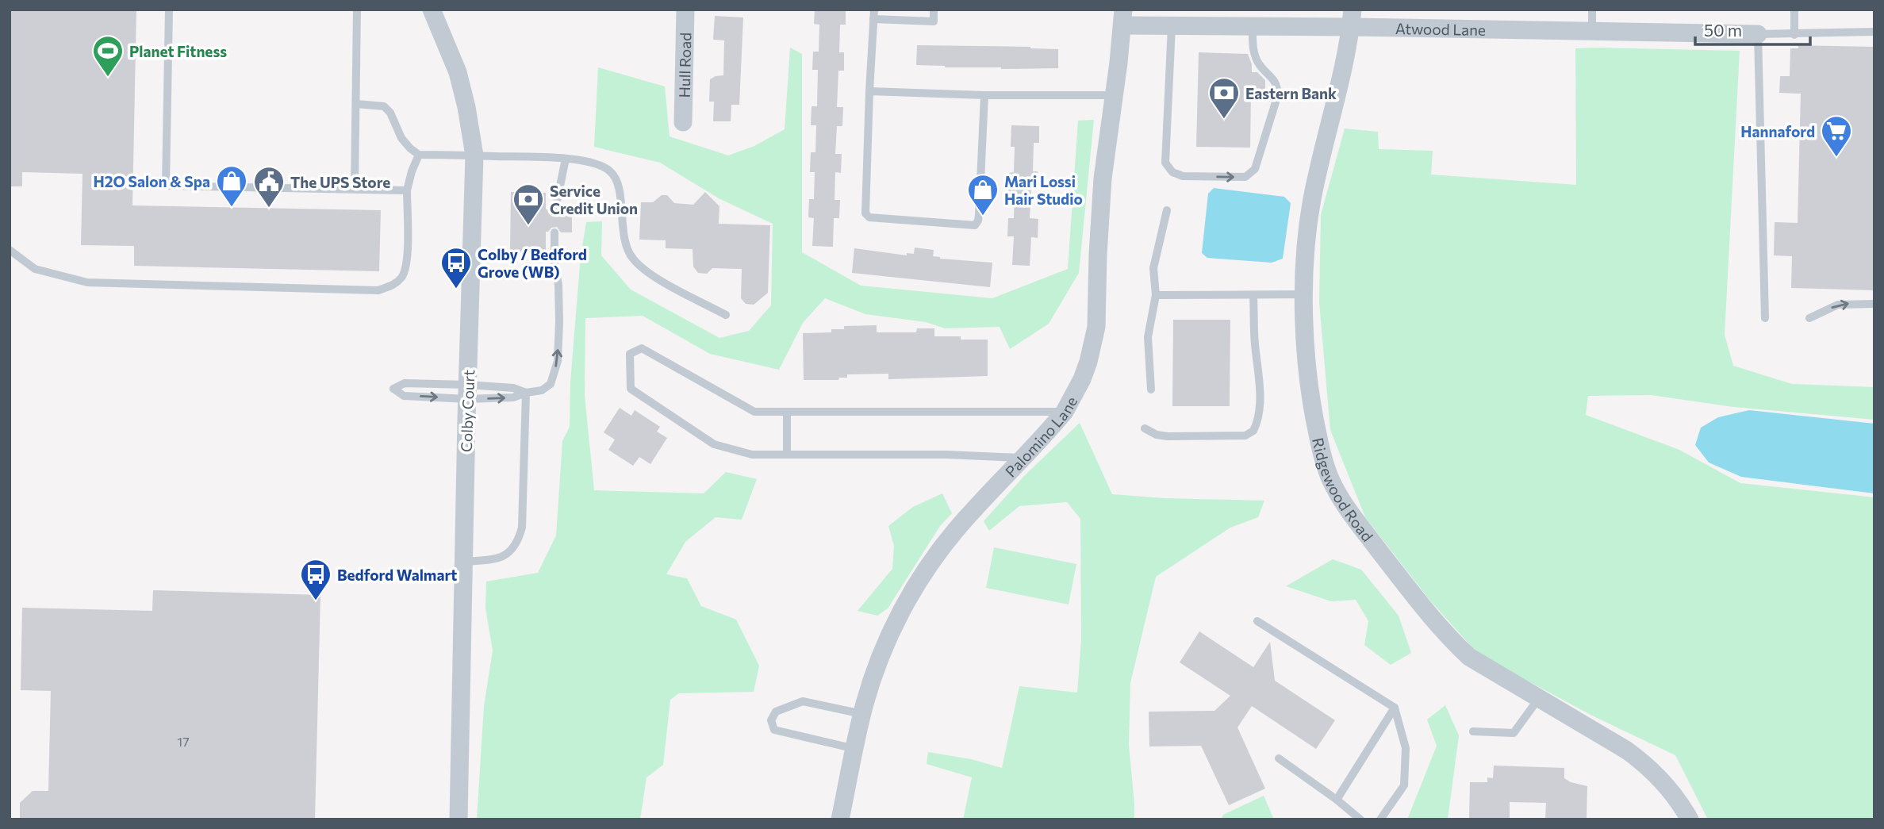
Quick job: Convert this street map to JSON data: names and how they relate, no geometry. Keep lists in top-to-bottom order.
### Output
{
  "streets": {
    "street": [
      "Atwood Lane",
      "Hull Road",
      "Colby Court",
      "Palomino Lane",
      "Ridgewood Road"
    ]
  },
  "crossings": [
    ["Atwood Lane", "Palomino Lane"],
    ["Atwood Lane", "Ridgewood Road"]
  ],
  "places": {
    "sports": ["Planet Fitness"],
    "bank": ["Eastern Bank", "Service Credit Union"],
    "supermarket": ["Hannaford"],
    "shop": ["H2O Salon & Spa", "Mari Lossi Hair Studio"],
    "public building": ["The UPS Store"],
    "bus stop": ["Colby / Bedford Grove (WB)", "Bedford Walmart"]
  },
  "house_numbers": ["17"],
  "scale_bar": "50 m"
}
